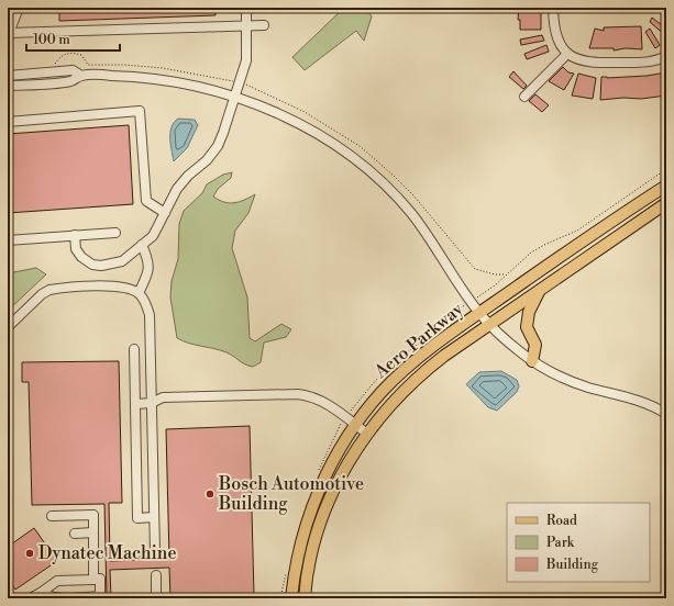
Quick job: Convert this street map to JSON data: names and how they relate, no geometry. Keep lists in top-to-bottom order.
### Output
{
  "streets": {
    "main road": ["Aero Parkway"]
  },
  "places": ["Bosch Automotive Building", "Dynatec Machine"],
  "legend": ["Road", "Park", "Building"],
  "scale_bar": "100 m"
}
